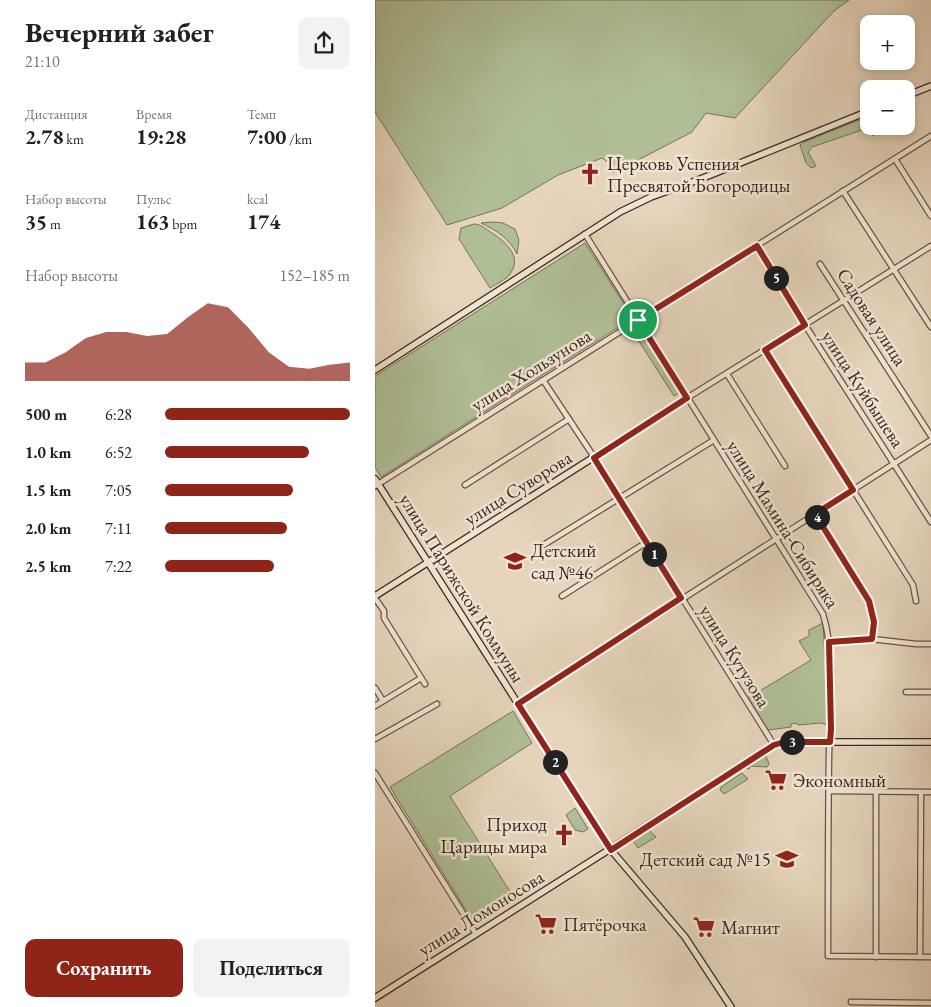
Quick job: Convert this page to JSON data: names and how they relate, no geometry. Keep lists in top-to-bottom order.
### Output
{
  "streets": {
    "main road": ["улица Суворова", "улица Парижской Коммуны", "улица Ломоносова"],
    "street": [
      "Садовая улица",
      "улица Хользунова",
      "улица Куйбышева",
      "улица Мамина-Сибиряка",
      "улица Кутузова"
    ]
  },
  "crossings": [
    ["Садовая улица", "улица Суворова"],
    ["улица Хользунова", "улица Куйбышева"],
    ["улица Хользунова", "улица Мамина-Сибиряка"],
    ["улица Хользунова", "улица Парижской Коммуны"],
    ["улица Хользунова", "улица Кутузова"],
    ["улица Куйбышева", "улица Суворова"],
    ["улица Суворова", "улица Мамина-Сибиряка"],
    ["улица Суворова", "улица Парижской Коммуны"],
    ["улица Суворова", "улица Кутузова"],
    ["улица Мамина-Сибиряка", "улица Ломоносова"],
    ["улица Парижской Коммуны", "улица Ломоносова"],
    ["улица Кутузова", "улица Ломоносова"]
  ],
  "places": {
    "church": ["Церковь Успения Пресвятой Богородицы", "Приход Царицы мира"],
    "school or university": ["Детский сад №46", "Детский сад №15"],
    "supermarket": ["Экономный", "Пятёрочка", "Магнит"]
  },
  "page": {
    "heading": ["Вечерний забег", "21:10"],
    "map_buttons": ["+", "−"],
    "stats": [
      ["Дистанция", "2.78 km"],
      ["Время", "19:28"],
      ["Темп", "7:00 /km"],
      ["Набор высоты", "35 m"],
      ["Пульс", "163 bpm"],
      ["kcal", "174"]
    ],
    "chart": ["Набор высоты", "152–185 m"],
    "pins": [
      "5",
      "4",
      "1",
      "3",
      "2"
    ],
    "list": [
      {
        "name": "500 m",
        "note": "6:28"
      },
      {
        "name": "1.0 km",
        "note": "6:52"
      },
      {
        "name": "1.5 km",
        "note": "7:05"
      },
      {
        "name": "2.0 km",
        "note": "7:11"
      },
      {
        "name": "2.5 km",
        "note": "7:22"
      }
    ],
    "buttons": ["Сохранить", "Поделиться"]
  }
}
